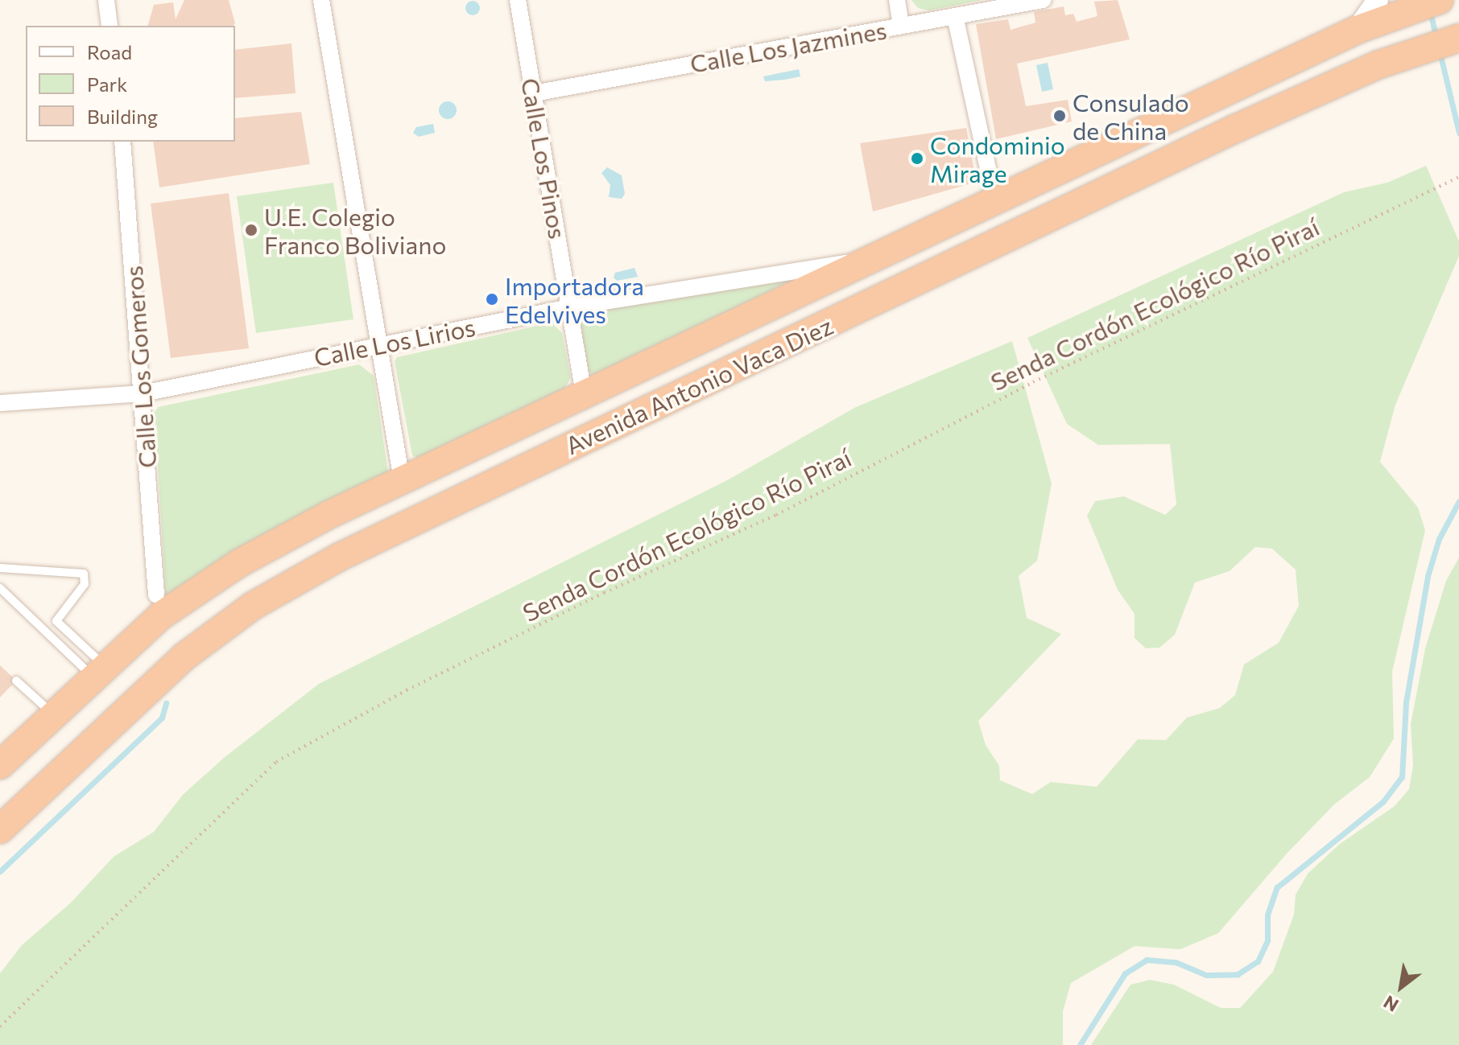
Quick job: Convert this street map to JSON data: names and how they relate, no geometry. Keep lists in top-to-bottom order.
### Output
{
  "streets": {
    "highway": ["Avenida Antonio Vaca Diez"],
    "street": [
      "Calle Los Jazmines",
      "Calle Los Pinos",
      "Calle Los Lirios",
      "Calle Los Gomeros"
    ],
    "path": ["Senda Cordón Ecológico Río Piraí"]
  },
  "crossings": [
    ["Calle Los Jazmines", "Calle Los Pinos"],
    ["Calle Los Pinos", "Calle Los Lirios"],
    ["Calle Los Pinos", "Avenida Antonio Vaca Diez"],
    ["Calle Los Lirios", "Calle Los Gomeros"],
    ["Calle Los Lirios", "Avenida Antonio Vaca Diez"]
  ],
  "places": [
    "Consulado de China",
    "Condominio Mirage",
    "U.E. Colegio Franco Boliviano",
    "Importadora Edelvives"
  ],
  "legend": ["Road", "Park", "Building"],
  "north": "bottom left"
}
